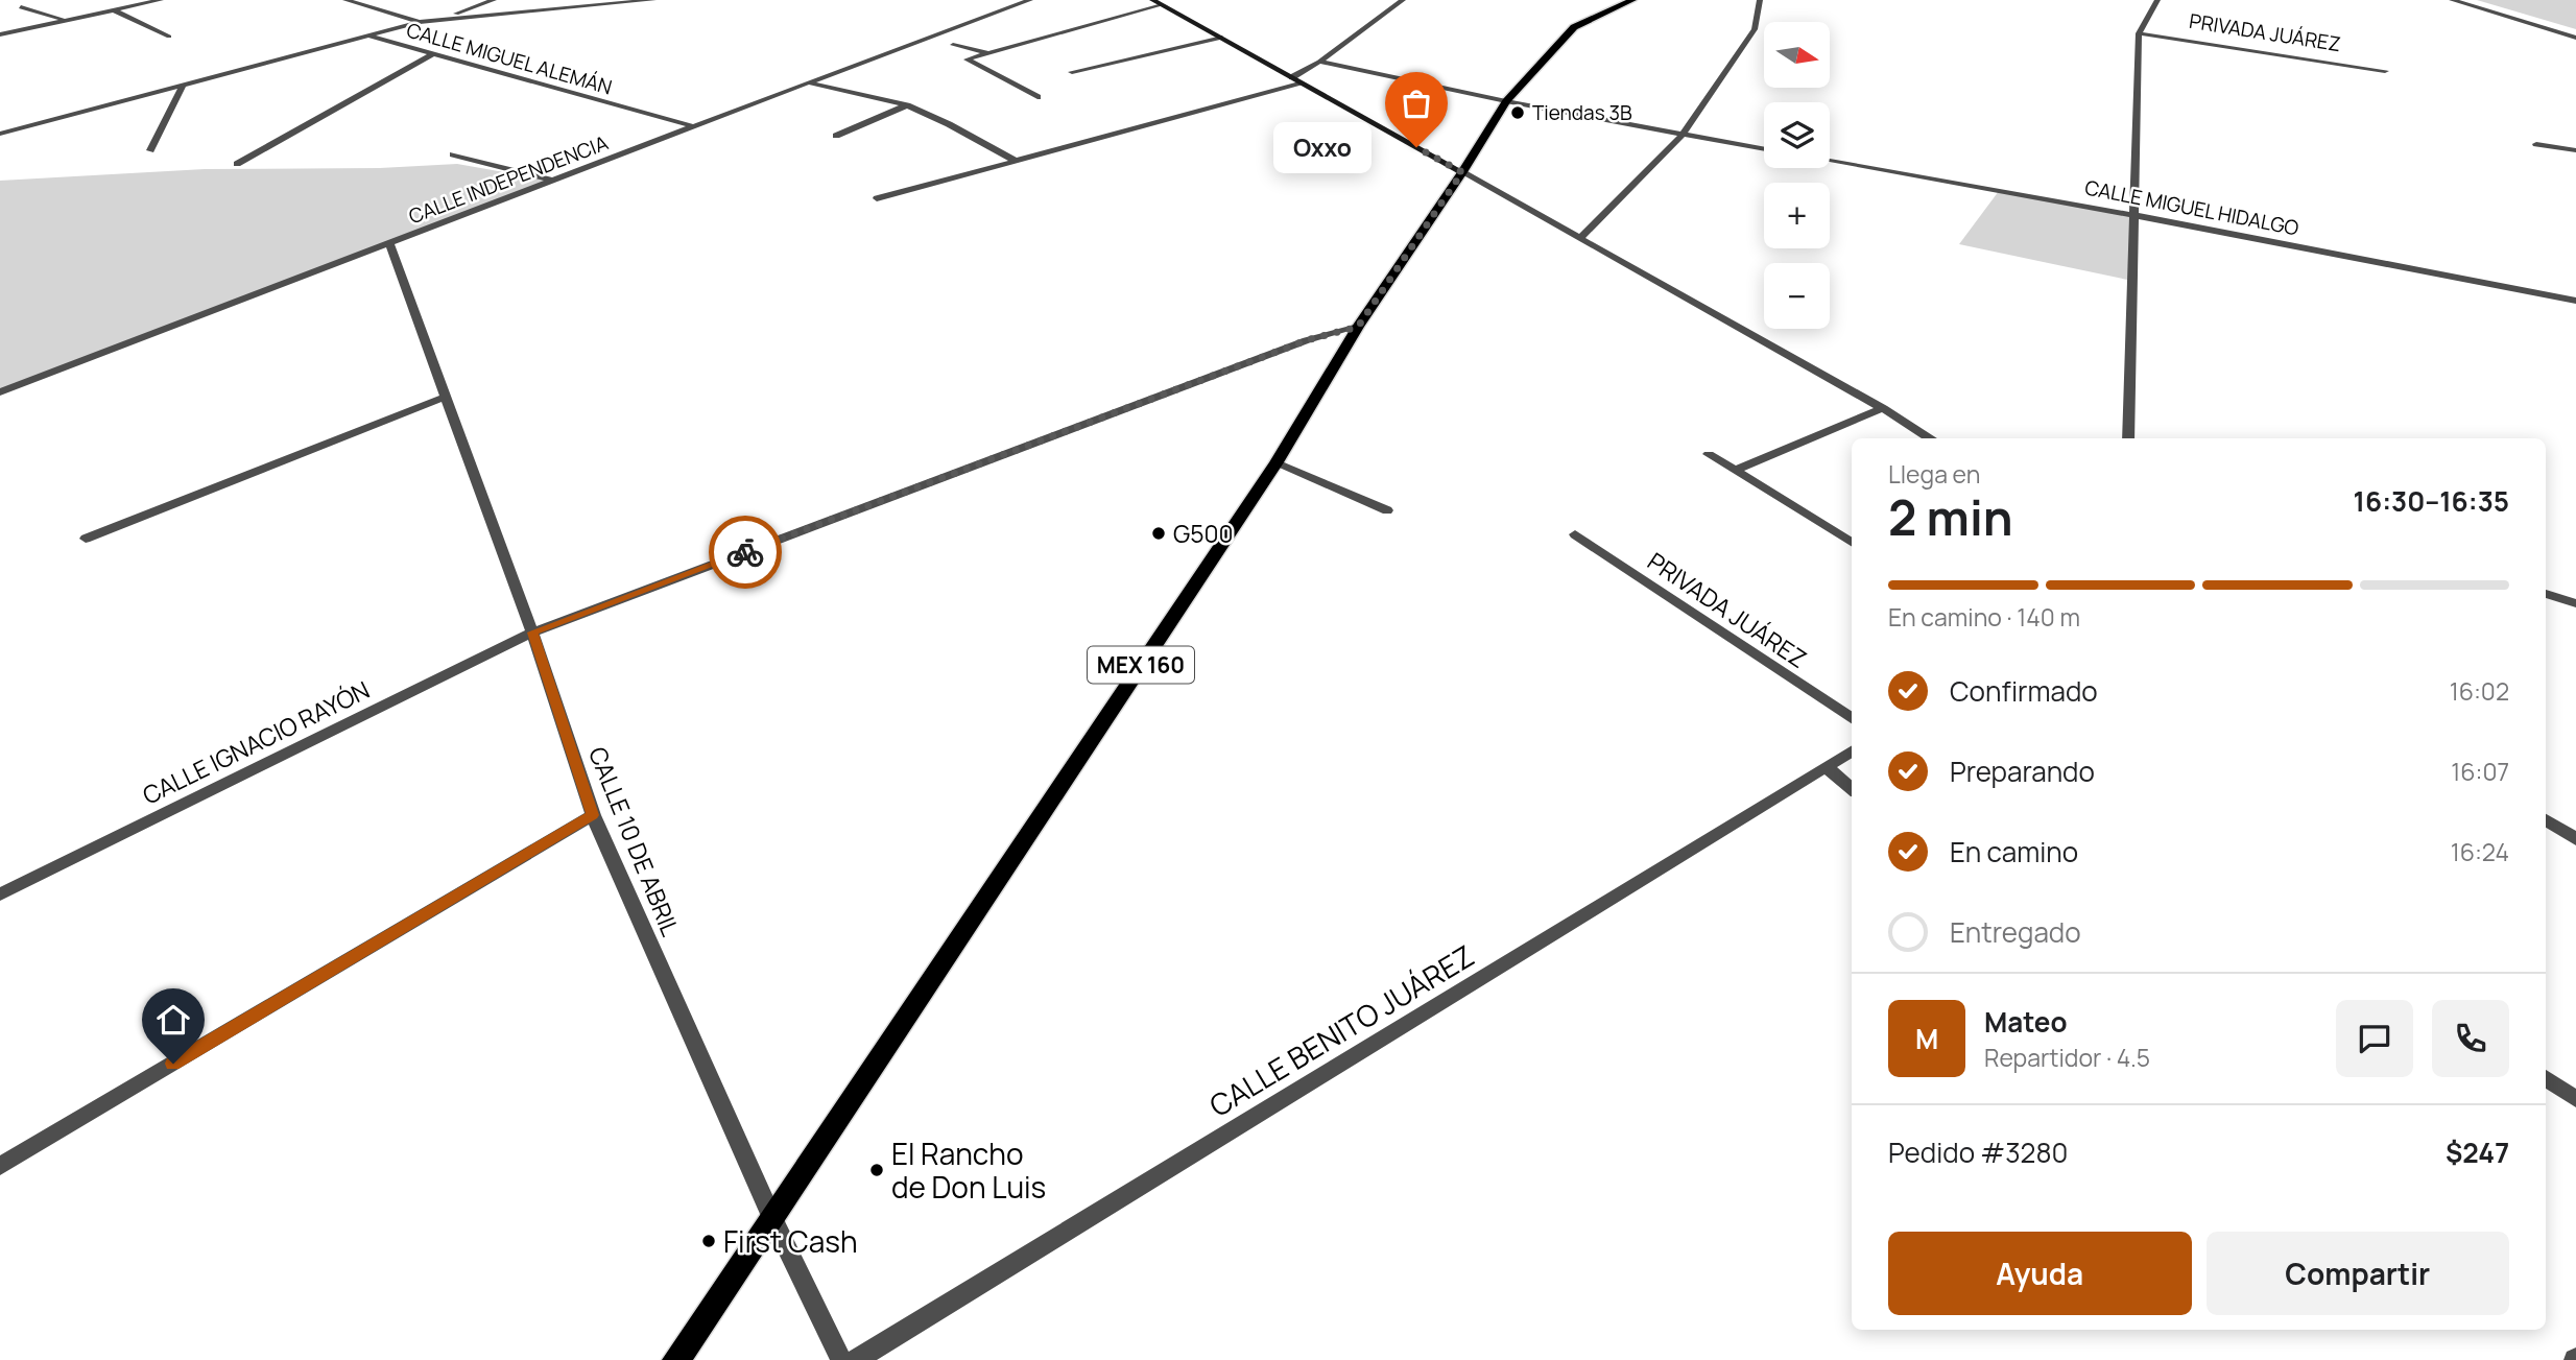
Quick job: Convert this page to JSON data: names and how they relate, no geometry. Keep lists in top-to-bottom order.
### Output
{
  "streets": {
    "main road": ["MEX 160"],
    "street": [
      "PRIVADA JUÁREZ",
      "CALLE MIGUEL ALEMÁN",
      "CALLE INDEPENDENCIA",
      "CALLE MIGUEL HIDALGO",
      "CALLE IGNACIO RAYÓN",
      "CALLE 10 DE ABRIL",
      "CALLE BENITO JUÁREZ"
    ]
  },
  "crossings": [
    ["CALLE MIGUEL ALEMÁN", "CALLE INDEPENDENCIA"],
    ["CALLE INDEPENDENCIA", "CALLE 10 DE ABRIL"],
    ["MEX 160", "CALLE IGNACIO RAYÓN"],
    ["MEX 160", "CALLE 10 DE ABRIL"],
    ["CALLE IGNACIO RAYÓN", "CALLE 10 DE ABRIL"]
  ],
  "places": [
    "Tiendas 3B",
    "Oxxo",
    "G500",
    "El Rancho de Don Luis",
    "First Cash"
  ],
  "north": "right",
  "page": {
    "map_buttons": ["+", "−"],
    "bubble": "Oxxo",
    "heading": ["2 min", "Llega en", "16:30–16:35"],
    "panel": [
      "Mateo",
      "Repartidor · 4.5",
      "Pedido #3280",
      "$247"
    ],
    "bar": "En camino · 140 m",
    "list": [
      ["Confirmado", "16:02"],
      ["Preparando", "16:07"],
      ["En camino", "16:24"],
      "Entregado"
    ],
    "round": "M",
    "buttons": ["Ayuda", "Compartir"]
  }
}
